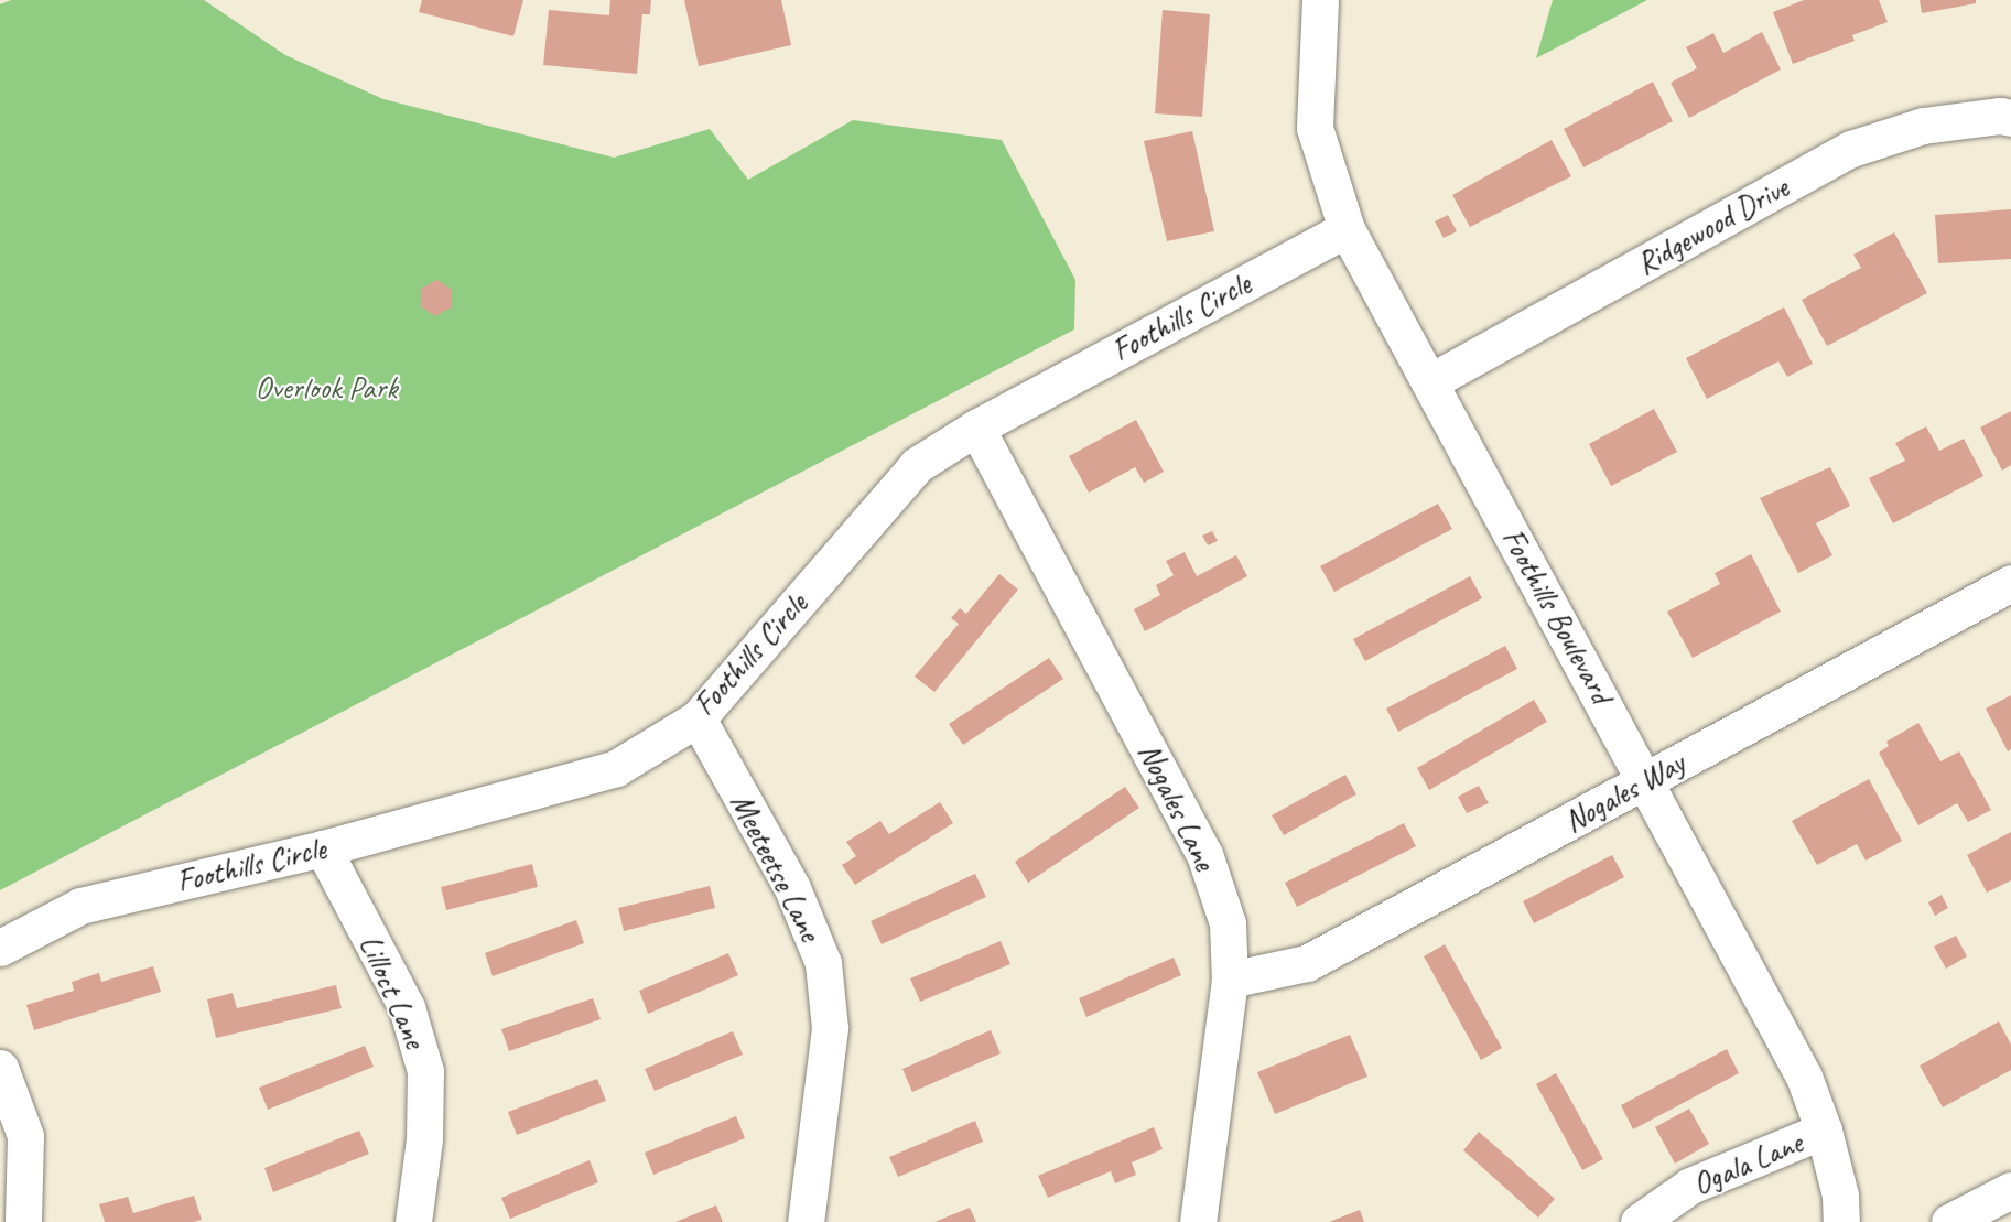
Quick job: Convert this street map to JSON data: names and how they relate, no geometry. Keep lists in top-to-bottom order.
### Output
{
  "streets": {
    "street": [
      "Ridgewood Drive",
      "Foothills Circle",
      "Foothills Boulevard",
      "Nogales Way",
      "Nogales Lane",
      "Meeteetse Lane",
      "Lilloct Lane",
      "Ogala Lane"
    ]
  },
  "crossings": [
    ["Ridgewood Drive", "Foothills Boulevard"],
    ["Foothills Circle", "Foothills Boulevard"],
    ["Foothills Circle", "Nogales Lane"],
    ["Foothills Circle", "Meeteetse Lane"],
    ["Foothills Circle", "Lilloct Lane"],
    ["Foothills Boulevard", "Nogales Way"],
    ["Foothills Boulevard", "Ogala Lane"],
    ["Nogales Way", "Nogales Lane"]
  ],
  "parks": ["Overlook Park"]
}
